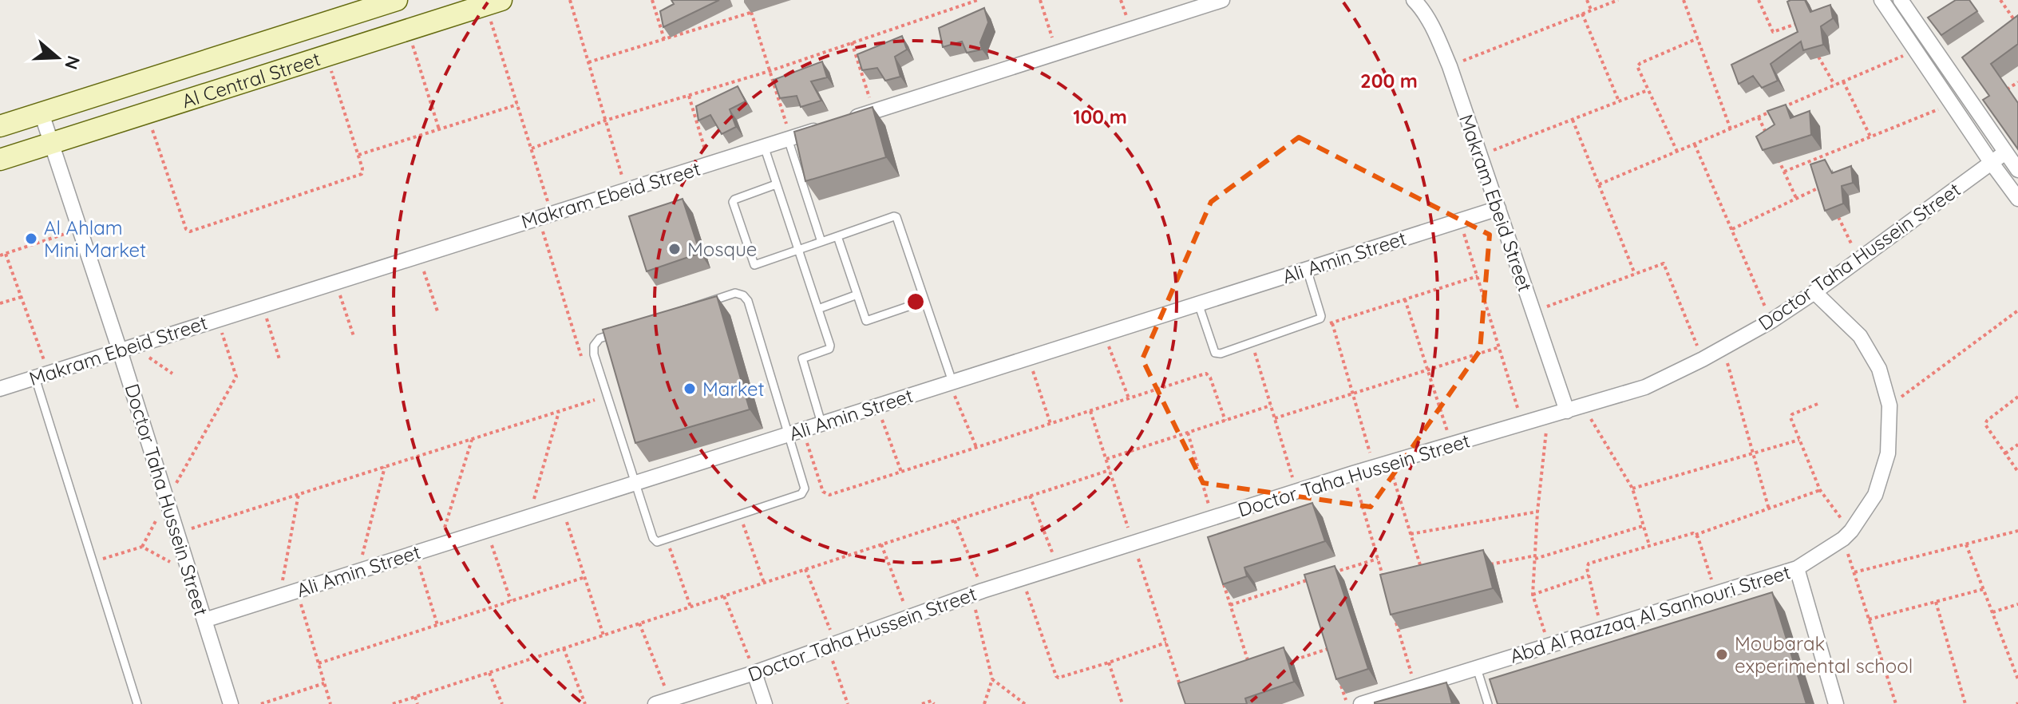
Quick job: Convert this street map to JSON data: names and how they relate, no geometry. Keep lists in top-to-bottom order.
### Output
{
  "streets": {
    "street": [
      "Al Central Street",
      "Makram Ebeid Street",
      "Doctor Taha Hussein Street",
      "Ali Amin Street",
      "Abd Al Razzaq Al Sanhouri Street"
    ]
  },
  "crossings": [
    ["Al Central Street", "Doctor Taha Hussein Street"],
    ["Makram Ebeid Street", "Doctor Taha Hussein Street"],
    ["Makram Ebeid Street", "Ali Amin Street"],
    ["Doctor Taha Hussein Street", "Ali Amin Street"],
    ["Doctor Taha Hussein Street", "Abd Al Razzaq Al Sanhouri Street"]
  ],
  "places": [
    "Al Ahlam Mini Market",
    "Mosque",
    "Market",
    "Moubarak experimental school"
  ],
  "north": "right",
  "rings": ["200 m", "100 m"]
}
